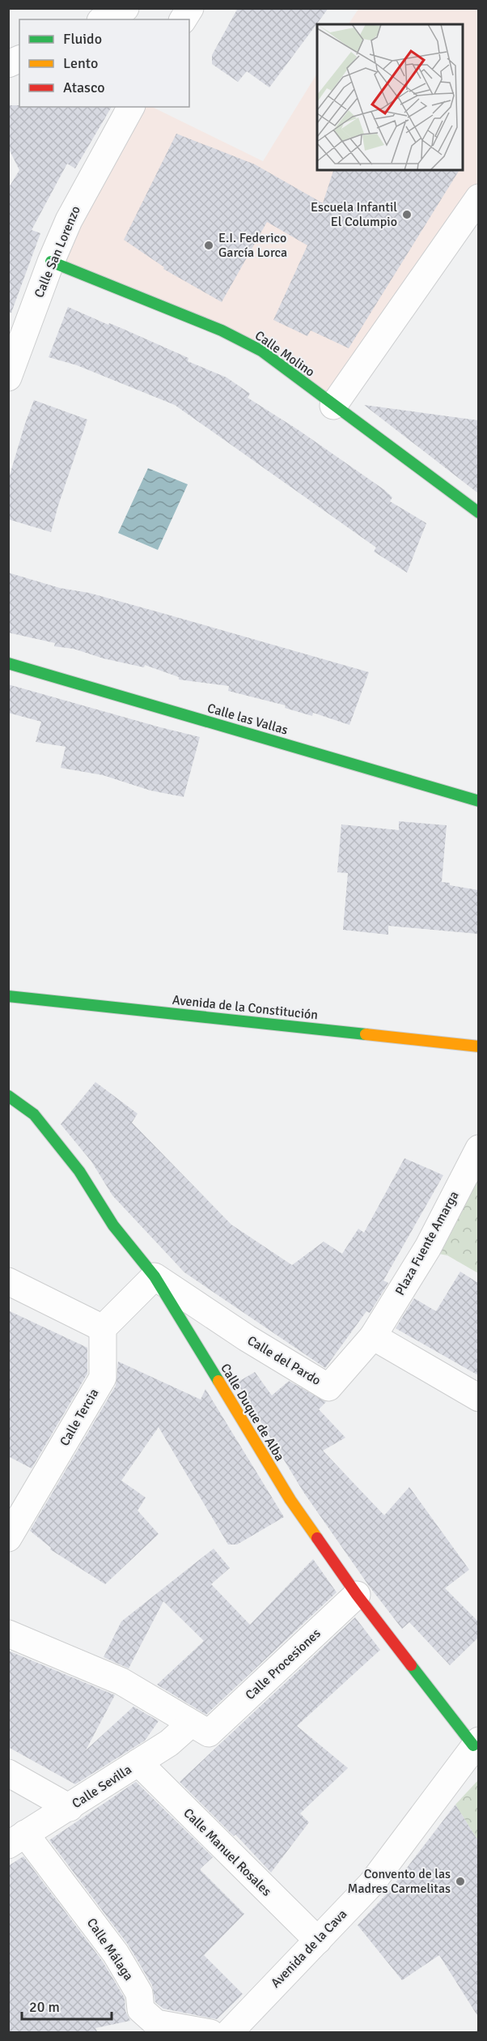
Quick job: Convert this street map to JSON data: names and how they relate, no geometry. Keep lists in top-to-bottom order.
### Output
{
  "streets": {
    "street": [
      "Calle San Lorenzo",
      "Calle Molino",
      "Calle las Vallas",
      "Avenida de la Constitución",
      "Plaza Fuente Amarga",
      "Calle del Pardo",
      "Calle Duque de Alba",
      "Calle Tercia",
      "Calle Procesiones",
      "Calle Sevilla",
      "Calle Manuel Rosales",
      "Avenida de la Cava",
      "Calle Málaga"
    ]
  },
  "crossings": [
    ["Calle San Lorenzo", "Calle Molino"],
    ["Plaza Fuente Amarga", "Calle del Pardo"],
    ["Calle del Pardo", "Calle Duque de Alba"],
    ["Calle Duque de Alba", "Calle Procesiones"],
    ["Calle Duque de Alba", "Avenida de la Cava"],
    ["Calle Procesiones", "Calle Sevilla"],
    ["Calle Sevilla", "Calle Manuel Rosales"],
    ["Calle Sevilla", "Calle Málaga"],
    ["Calle Manuel Rosales", "Avenida de la Cava"]
  ],
  "places": ["Escuela Infantil El Columpio", "E.I. Federico García Lorca", "Convento de las Madres Carmelitas"],
  "legend": ["Fluido", "Lento", "Atasco"],
  "scale_bar": "20 m"
}
